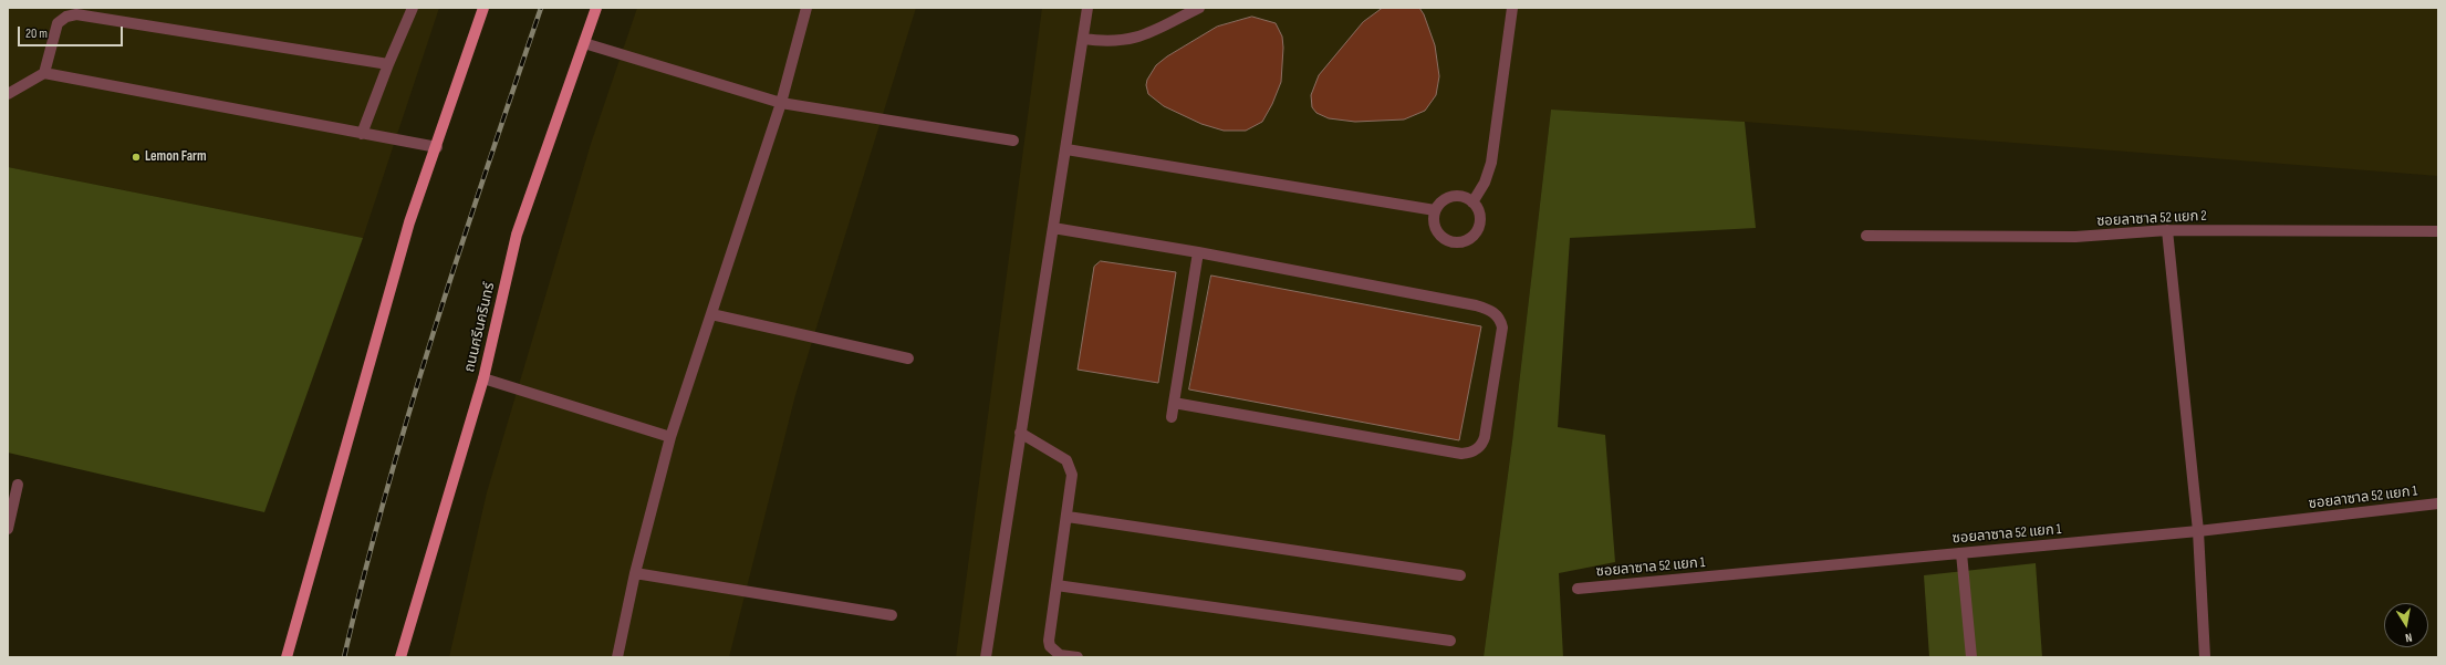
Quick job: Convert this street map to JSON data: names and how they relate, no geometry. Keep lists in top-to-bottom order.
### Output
{
  "streets": {
    "main road": ["ถนนศรีนครินทร์"],
    "street": ["ซอยลาซาล 52 แยก 2", "ซอยลาซาล 52 แยก 1"]
  },
  "places": ["Lemon Farm"],
  "scale_bar": "20 m",
  "north": "bottom"
}
